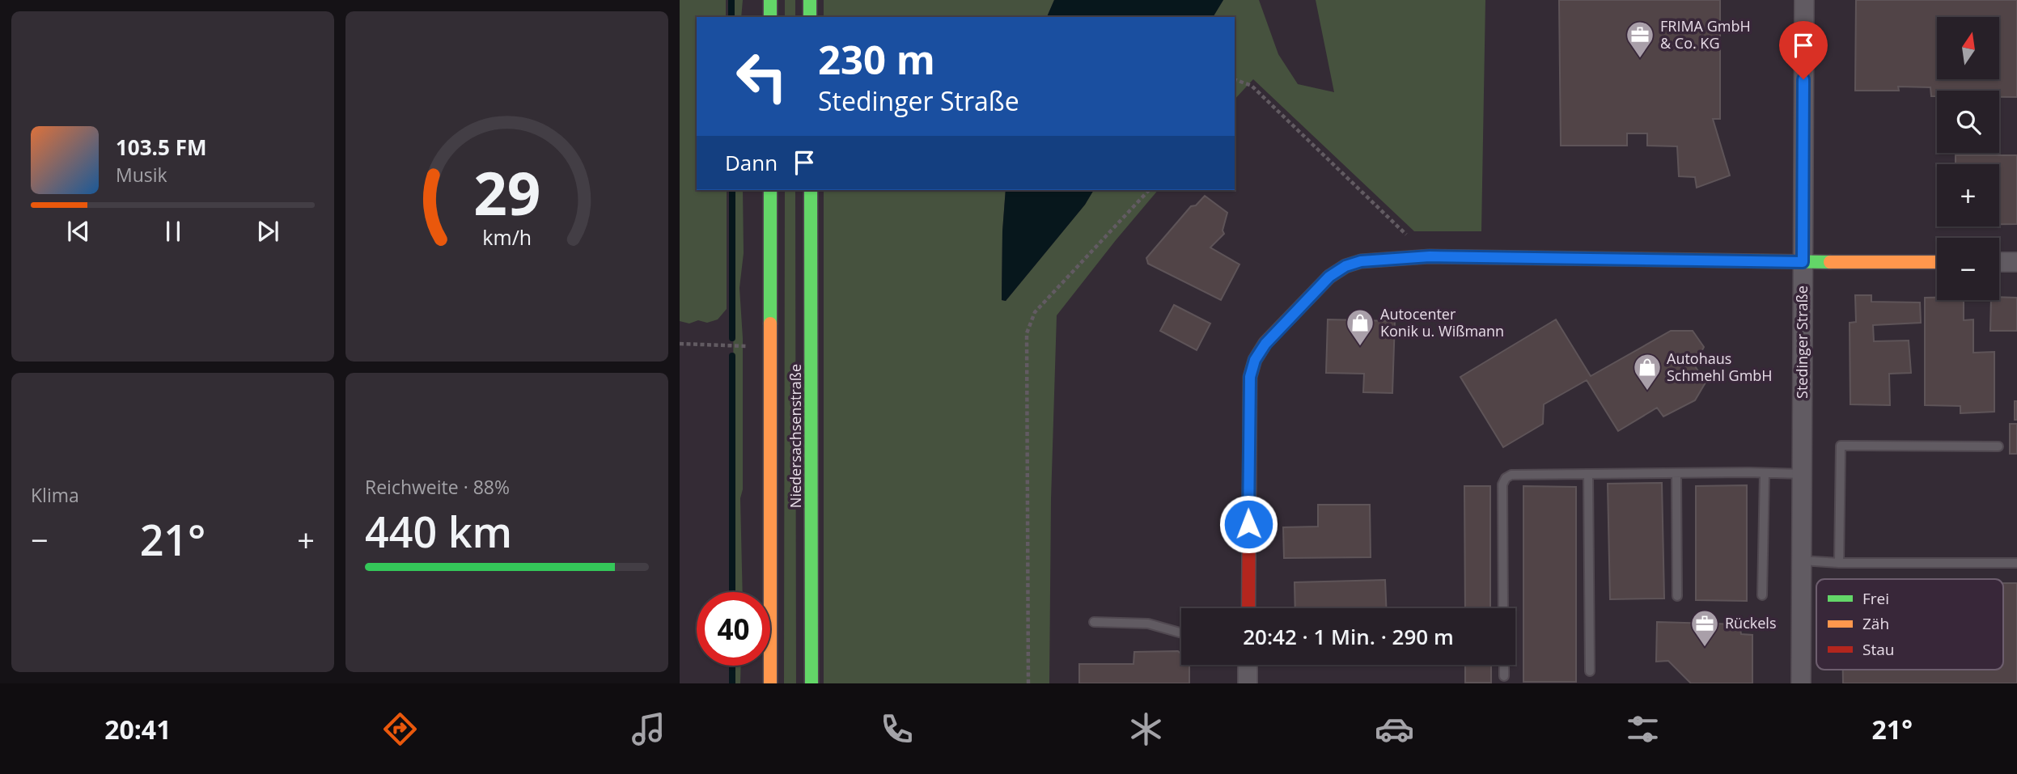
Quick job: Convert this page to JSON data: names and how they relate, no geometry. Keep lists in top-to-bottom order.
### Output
{
  "streets": {
    "main road": ["Niedersachsenstraße"],
    "street": ["Stedinger Straße"]
  },
  "places": {
    "office": ["FRIMA GmbH & Co. KG", "Rückels"],
    "shop": ["Autocenter Konik u. Wißmann", "Autohaus Schmehl GmbH"]
  },
  "legend": ["Frei", "Zäh", "Stau"],
  "north": "top",
  "page": {
    "map_buttons": ["+", "−"],
    "turn": ["230 m", "Stedinger Straße"],
    "song": ["103.5 FM", "Musik"],
    "then": "Dann",
    "tile": [
      "Klima",
      ["Reichweite · 88%", "440 km"]
    ],
    "heat": ["−", "21°", "+"],
    "limit": "40",
    "trip": "20:42 · 1 Min. · 290 m",
    "tabs": ["20:41", "21°"],
    "gauge": ["29", "km/h"]
  }
}
